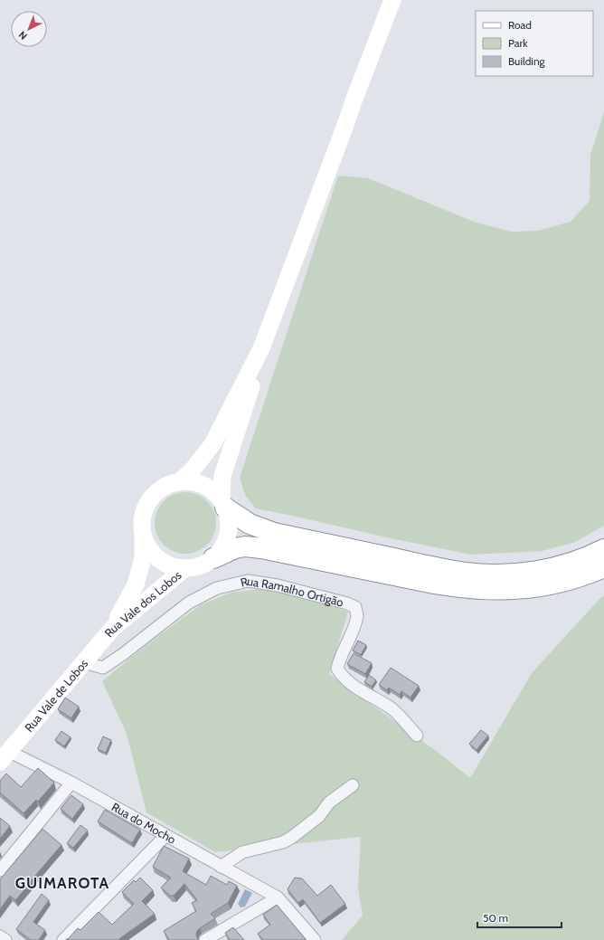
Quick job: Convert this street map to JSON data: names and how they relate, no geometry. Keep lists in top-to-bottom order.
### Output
{
  "streets": {
    "main road": ["Rua Vale dos Lobos", "Rua Vale de Lobos"],
    "street": ["Rua Ramalho Ortigão", "Rua do Mocho"]
  },
  "crossings": [
    ["Rua Vale dos Lobos", "Rua Vale de Lobos"],
    ["Rua Ramalho Ortigão", "Rua Vale de Lobos"],
    ["Rua Vale de Lobos", "Rua do Mocho"]
  ],
  "districts": ["GUIMAROTA"],
  "legend": ["Road", "Park", "Building"],
  "scale_bar": "50 m",
  "north": "bottom left"
}
